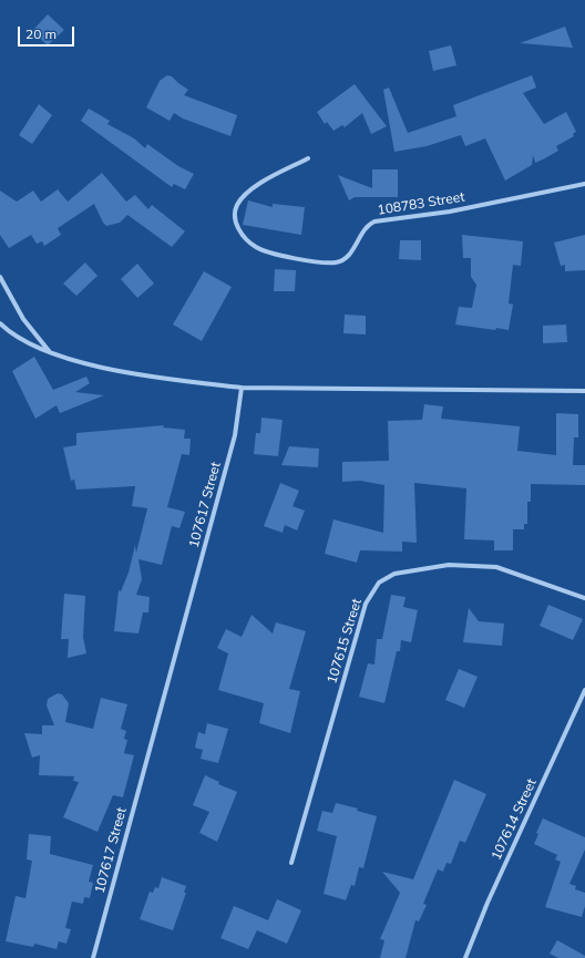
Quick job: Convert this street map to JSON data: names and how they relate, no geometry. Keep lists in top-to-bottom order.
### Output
{
  "streets": {
    "street": [
      "108783 Street",
      "107617 Street",
      "107615 Street",
      "107614 Street"
    ]
  },
  "scale_bar": "20 m"
}
